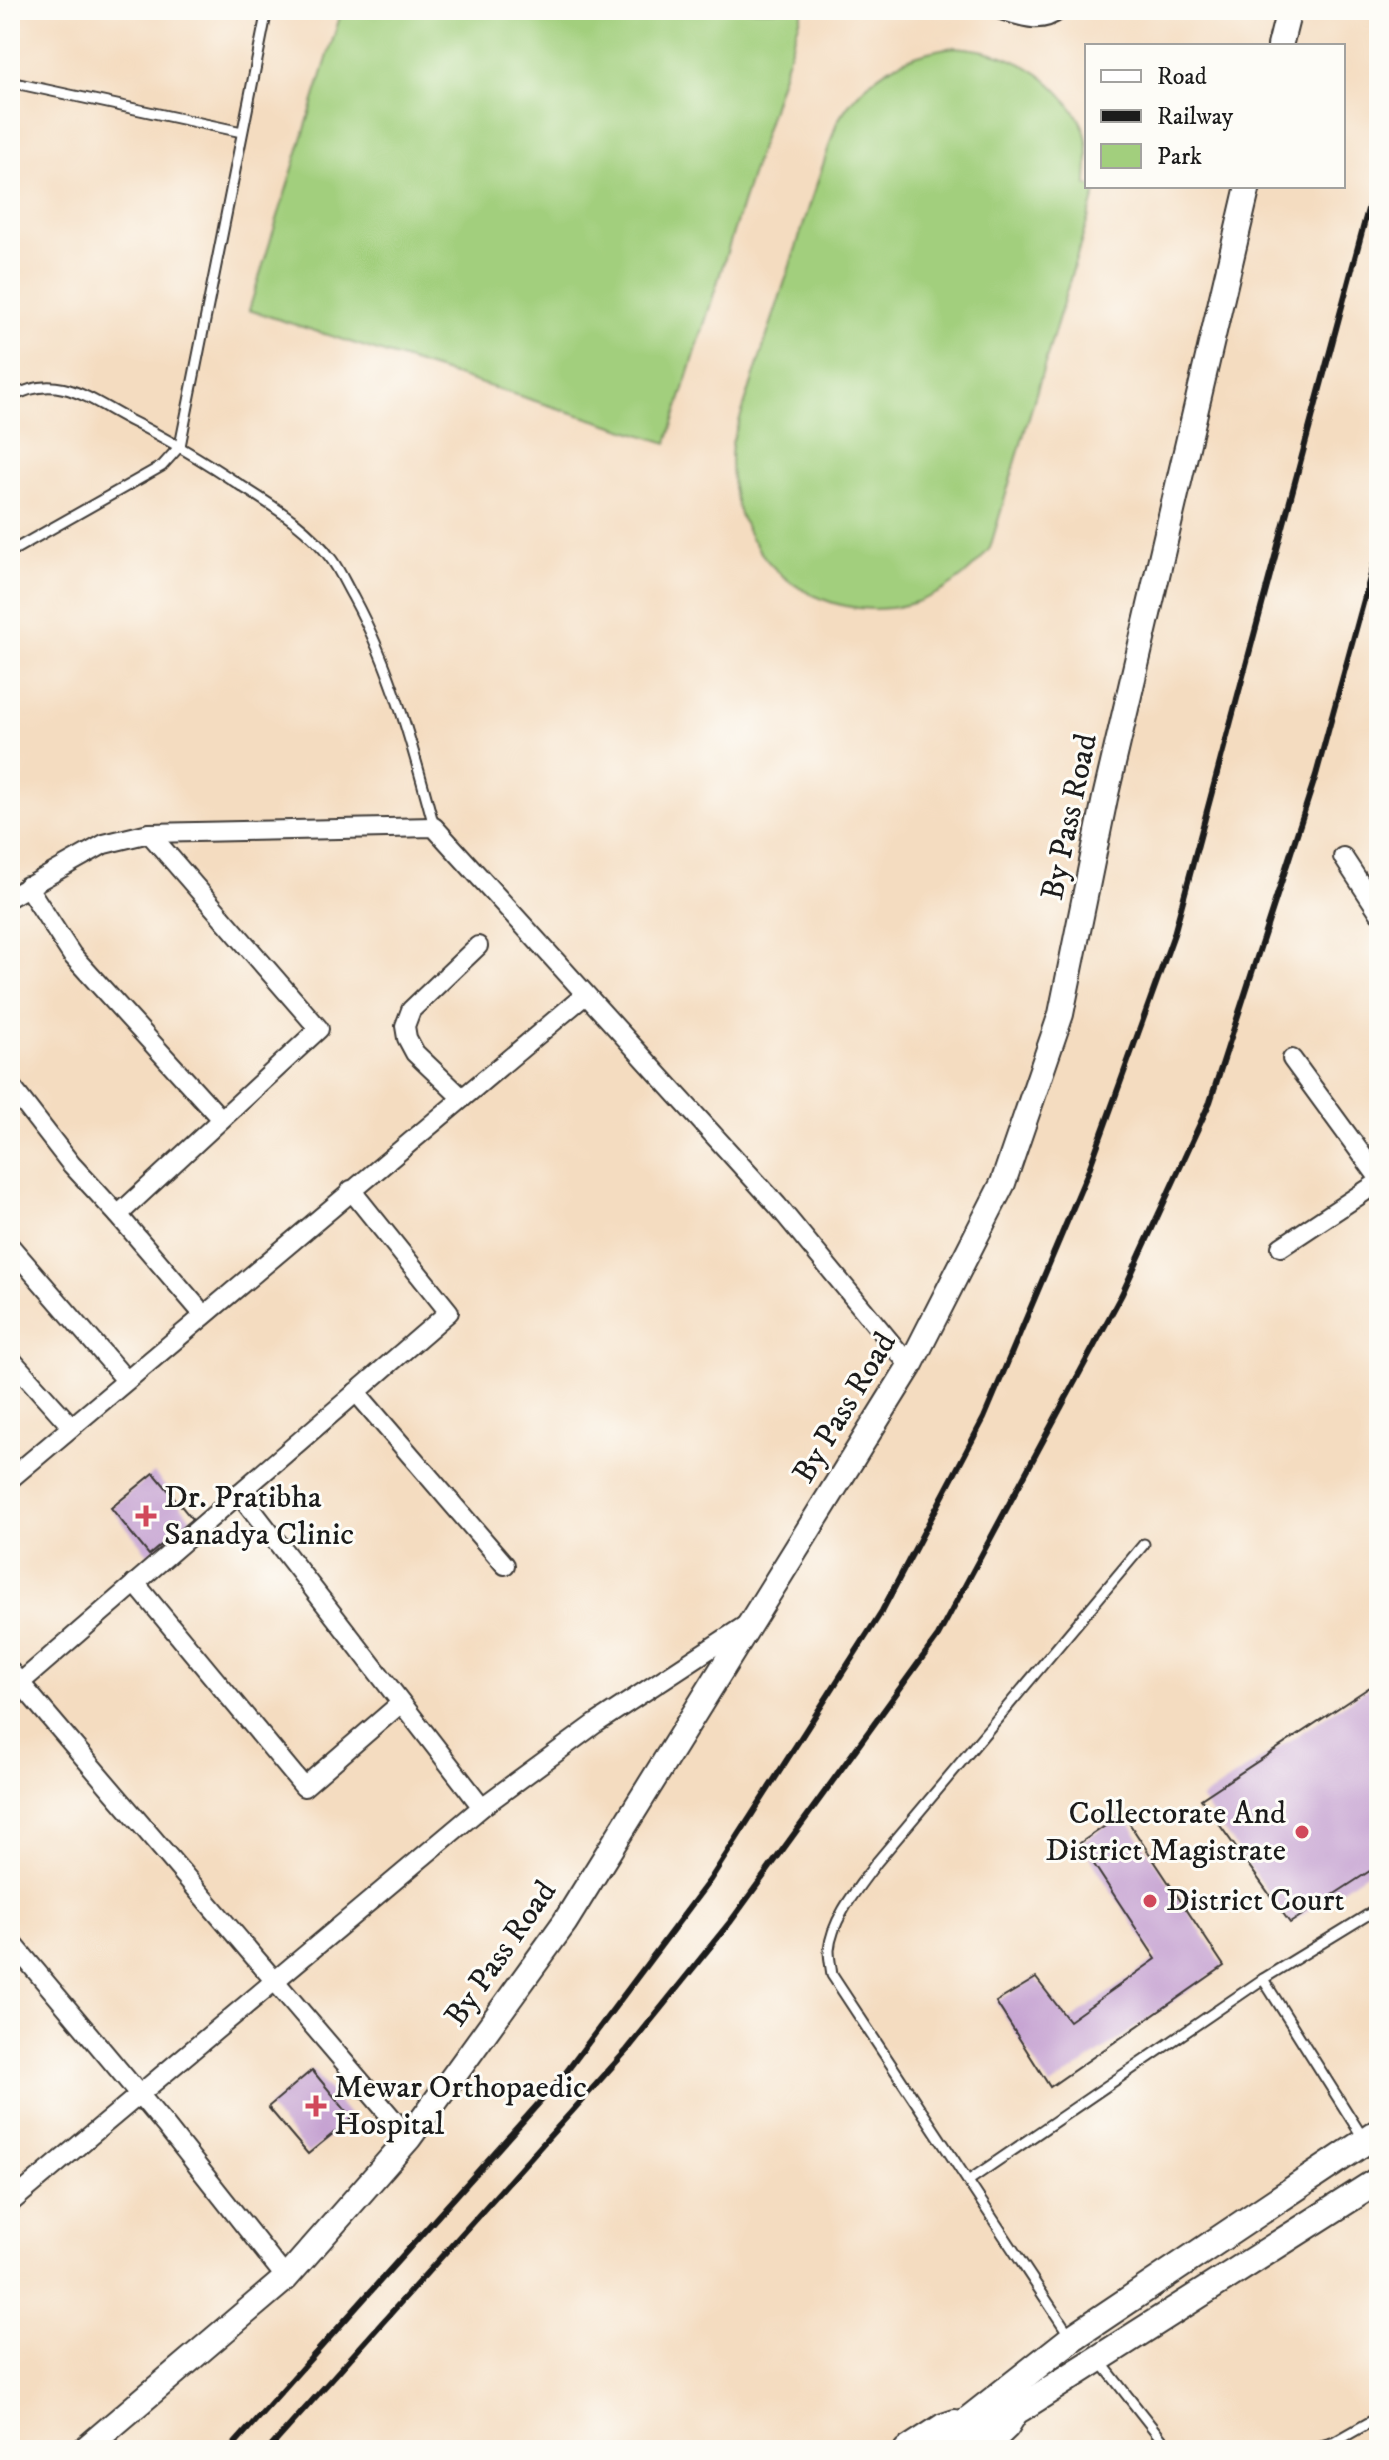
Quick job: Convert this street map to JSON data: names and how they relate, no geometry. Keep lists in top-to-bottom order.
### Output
{
  "streets": {
    "street": ["By Pass Road"]
  },
  "places": {
    "health": ["Dr. Pratibha Sanadya Clinic", "Mewar Orthopaedic Hospital"],
    "other": ["Collectorate And District Magistrate", "District Court"]
  },
  "legend": ["Road", "Railway", "Park"]
}
